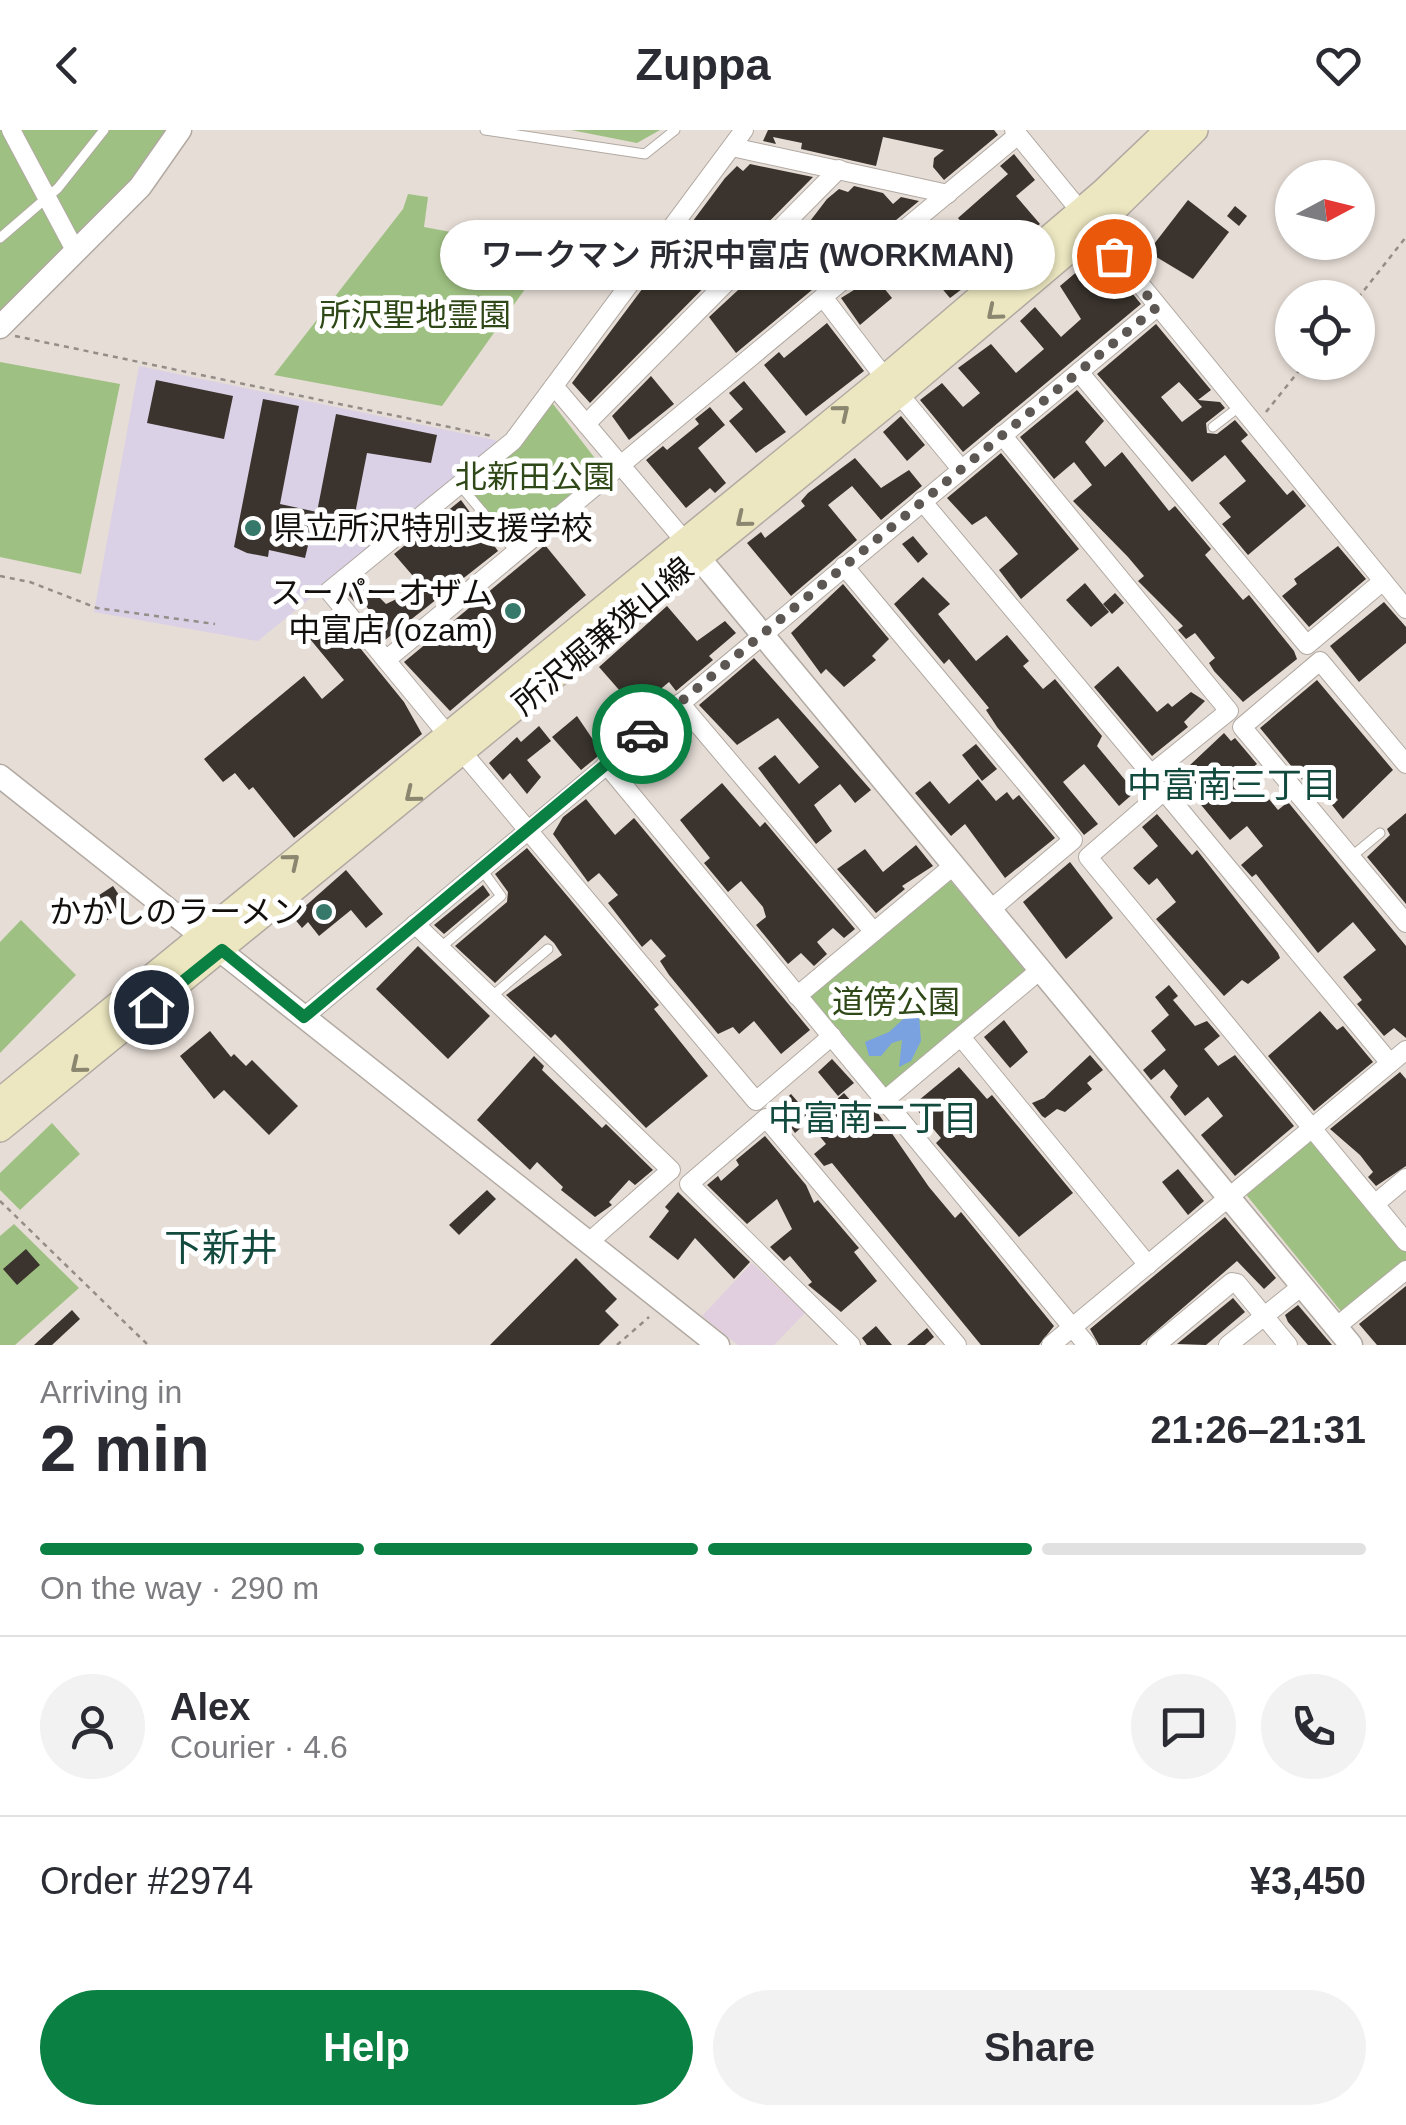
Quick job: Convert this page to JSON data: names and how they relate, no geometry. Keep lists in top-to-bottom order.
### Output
{
  "streets": {
    "main road": ["所沢堀兼狭山線"]
  },
  "districts": ["中富南三丁目", "中富南二丁目", "下新井"],
  "parks": ["所沢聖地霊園", "北新田公園", "道傍公園"],
  "places": [
    "ワークマン 所沢中富店 (WORKMAN)",
    "県立所沢特別支援学校",
    "スーパーオザム 中富店 (ozam)",
    "かかしのラーメン"
  ],
  "north": "right",
  "page": {
    "header": "Zuppa",
    "bubble": "ワークマン 所沢中富店 (WORKMAN)",
    "heading": ["2 min", "Arriving in", "21:26–21:31"],
    "panel": [
      "Alex",
      "Courier · 4.6",
      "Order #2974",
      "¥3,450"
    ],
    "bar": "On the way · 290 m",
    "buttons": ["Help", "Share"]
  }
}
